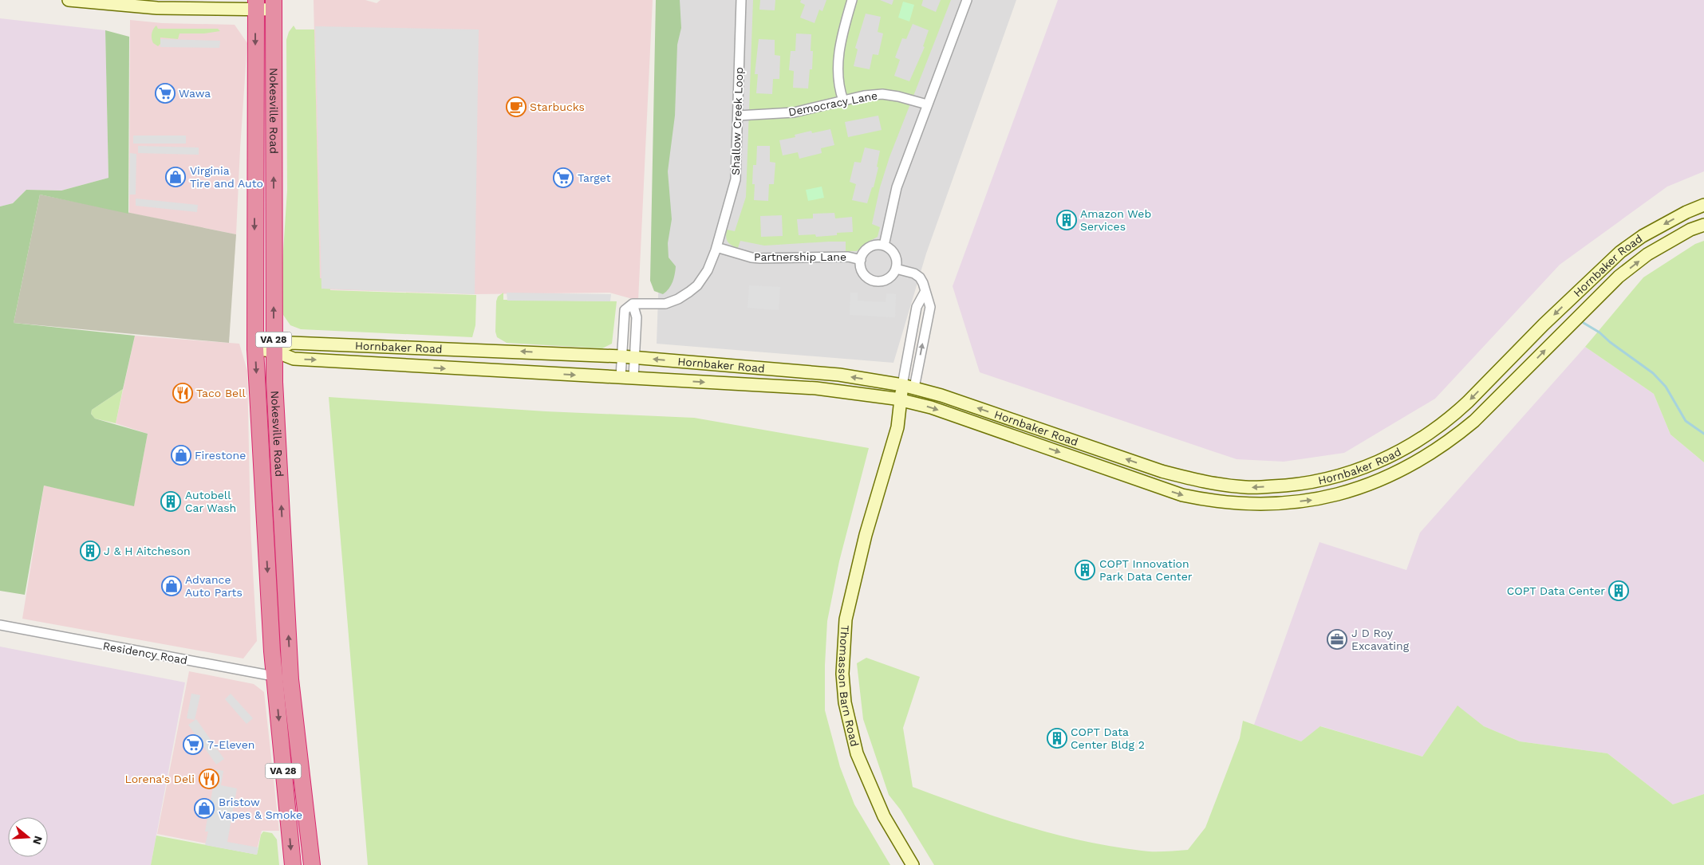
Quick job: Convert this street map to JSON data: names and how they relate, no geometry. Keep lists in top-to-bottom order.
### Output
{
  "streets": {
    "highway": ["Nokesville Road", "VA 28"],
    "main road": ["Hornbaker Road", "Thomasson Barn Road"],
    "street": [
      "Democracy Lane",
      "Shallow Creek Loop",
      "Partnership Lane",
      "Residency Road"
    ]
  },
  "crossings": [
    ["Democracy Lane", "Shallow Creek Loop"],
    ["Nokesville Road", "Hornbaker Road"],
    ["Nokesville Road", "Residency Road"],
    ["Shallow Creek Loop", "Partnership Lane"],
    ["Hornbaker Road", "Thomasson Barn Road"]
  ],
  "places": {
    "supermarket": ["Wawa", "Target", "7-Eleven"],
    "cafe": ["Starbucks"],
    "shop": [
      "Virginia Tire and Auto",
      "Firestone",
      "Advance Auto Parts",
      "Bristow Vapes & Smoke"
    ],
    "building": [
      "Amazon Web Services",
      "Autobell Car Wash",
      "J & H Aitcheson",
      "COPT Innovation Park Data Center",
      "COPT Data Center",
      "COPT Data Center Bldg 2"
    ],
    "restaurant": ["Taco Bell", "Lorena's Deli"],
    "office": ["J D Roy Excavating"]
  },
  "north": "right"
}
